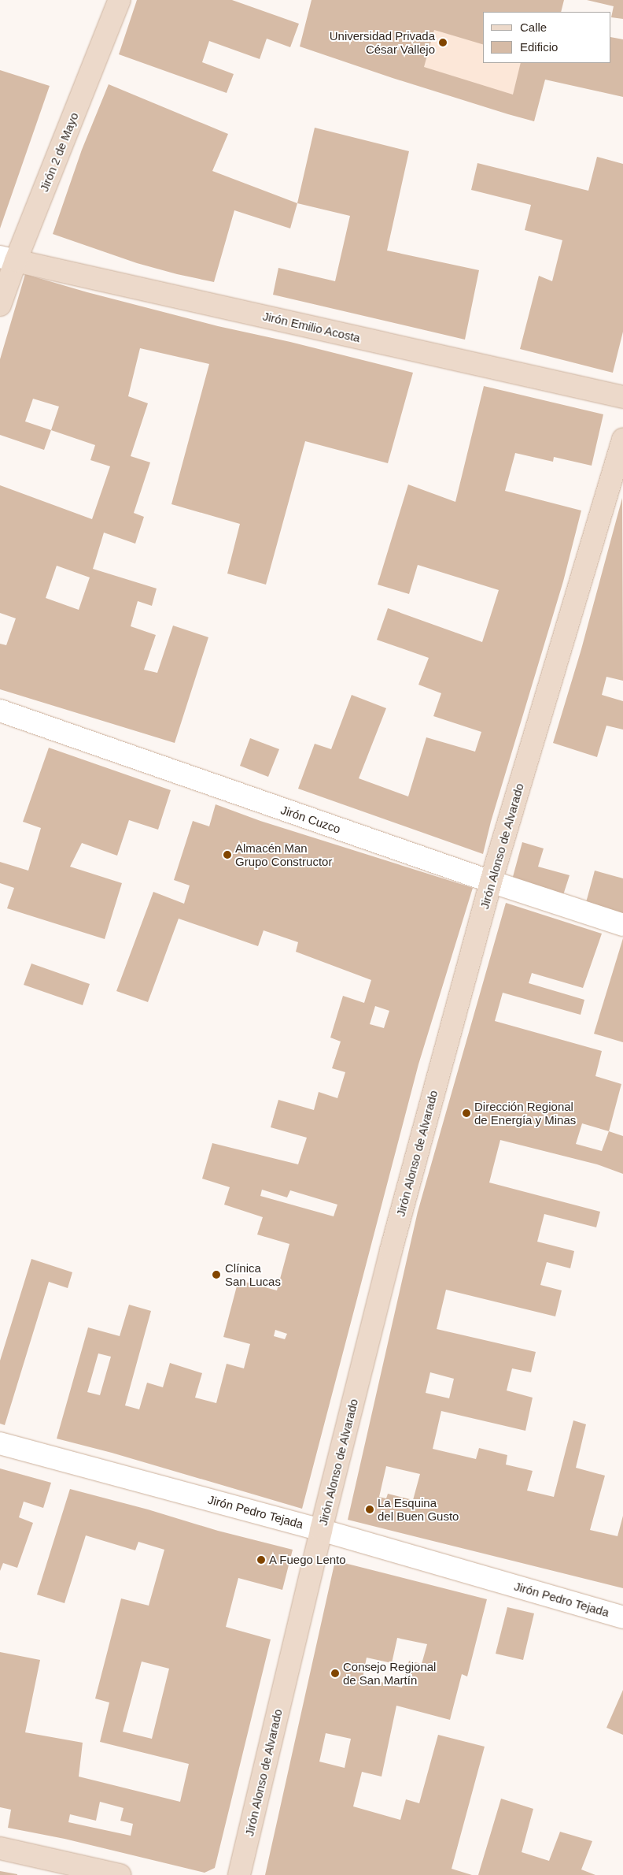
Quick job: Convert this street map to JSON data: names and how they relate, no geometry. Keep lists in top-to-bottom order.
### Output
{
  "streets": {
    "main road": ["Jirón 2 de Mayo", "Jirón Emilio Acosta", "Jirón Alonso de Alvarado"],
    "street": ["Jirón Cuzco", "Jirón Pedro Tejada"]
  },
  "crossings": [
    ["Jirón 2 de Mayo", "Jirón Emilio Acosta"],
    ["Jirón Cuzco", "Jirón Alonso de Alvarado"],
    ["Jirón Alonso de Alvarado", "Jirón Pedro Tejada"]
  ],
  "places": [
    "Universidad Privada César Vallejo",
    "Almacén Man Grupo Constructor",
    "Dirección Regional de Energía y Minas",
    "Clínica San Lucas",
    "La Esquina del Buen Gusto",
    "A Fuego Lento",
    "Consejo Regional de San Martín"
  ],
  "legend": ["Calle", "Edificio"]
}
